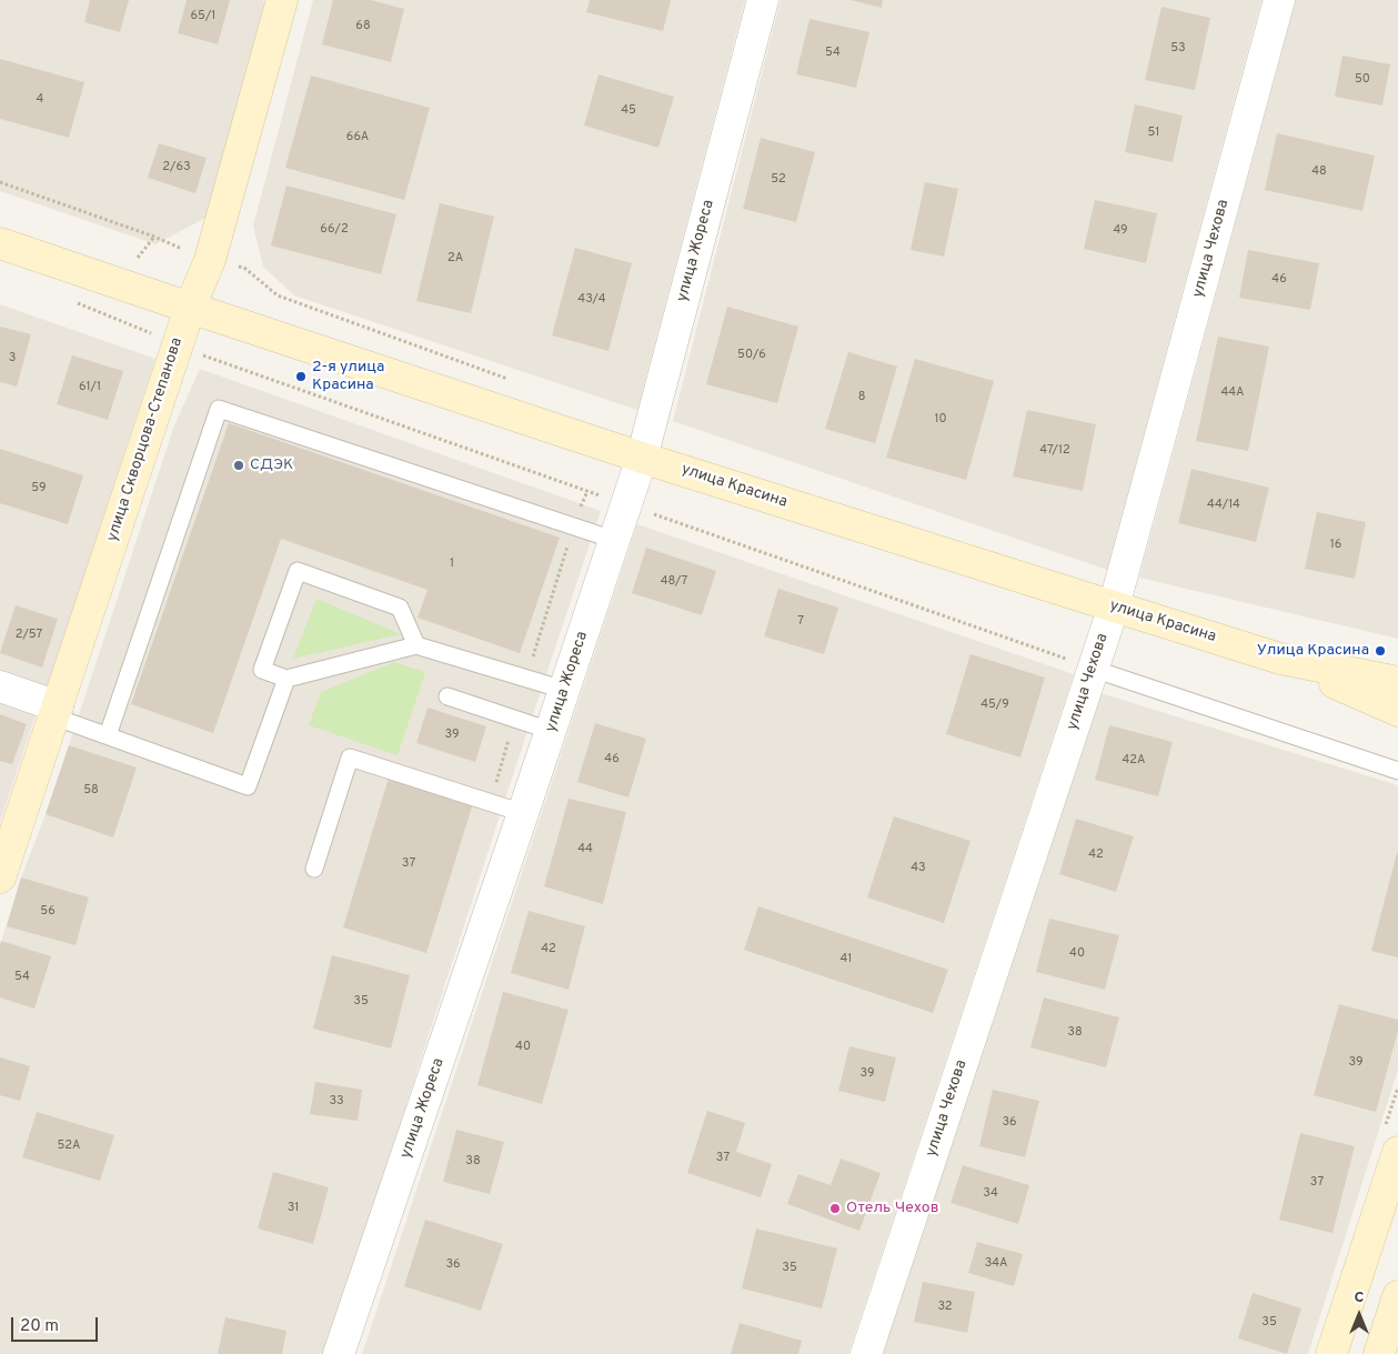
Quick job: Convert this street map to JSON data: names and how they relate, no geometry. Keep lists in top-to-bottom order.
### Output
{
  "streets": {
    "main road": ["улица Скворцова-Степанова", "улица Красина"],
    "street": ["улица Чехова", "улица Жореса"]
  },
  "crossings": [
    ["улица Чехова", "улица Красина"],
    ["улица Жореса", "улица Красина"],
    ["улица Скворцова-Степанова", "улица Красина"]
  ],
  "places": [
    "2-я улица Красина",
    "СДЭК",
    "Улица Красина",
    "Отель Чехов"
  ],
  "house_numbers": [
    "65/1",
    "68",
    "53",
    "54",
    "50",
    "4",
    "45",
    "51",
    "66А",
    "2/63",
    "48",
    "52",
    "66/2",
    "49",
    "2А",
    "46",
    "43/4",
    "50/6",
    "3",
    "61/1",
    "44А",
    "8",
    "10",
    "47/12",
    "59",
    "44/14",
    "16",
    "1",
    "48/7",
    "7",
    "2/57",
    "45/9",
    "39",
    "46",
    "42А",
    "58",
    "44",
    "42",
    "37",
    "43",
    "56",
    "42",
    "40",
    "41",
    "54",
    "35",
    "38",
    "40",
    "39",
    "39",
    "33",
    "36",
    "52А",
    "37",
    "38",
    "37",
    "34",
    "31",
    "34А",
    "36",
    "35",
    "32",
    "35"
  ],
  "scale_bar": "20 m",
  "north": "top"
}
